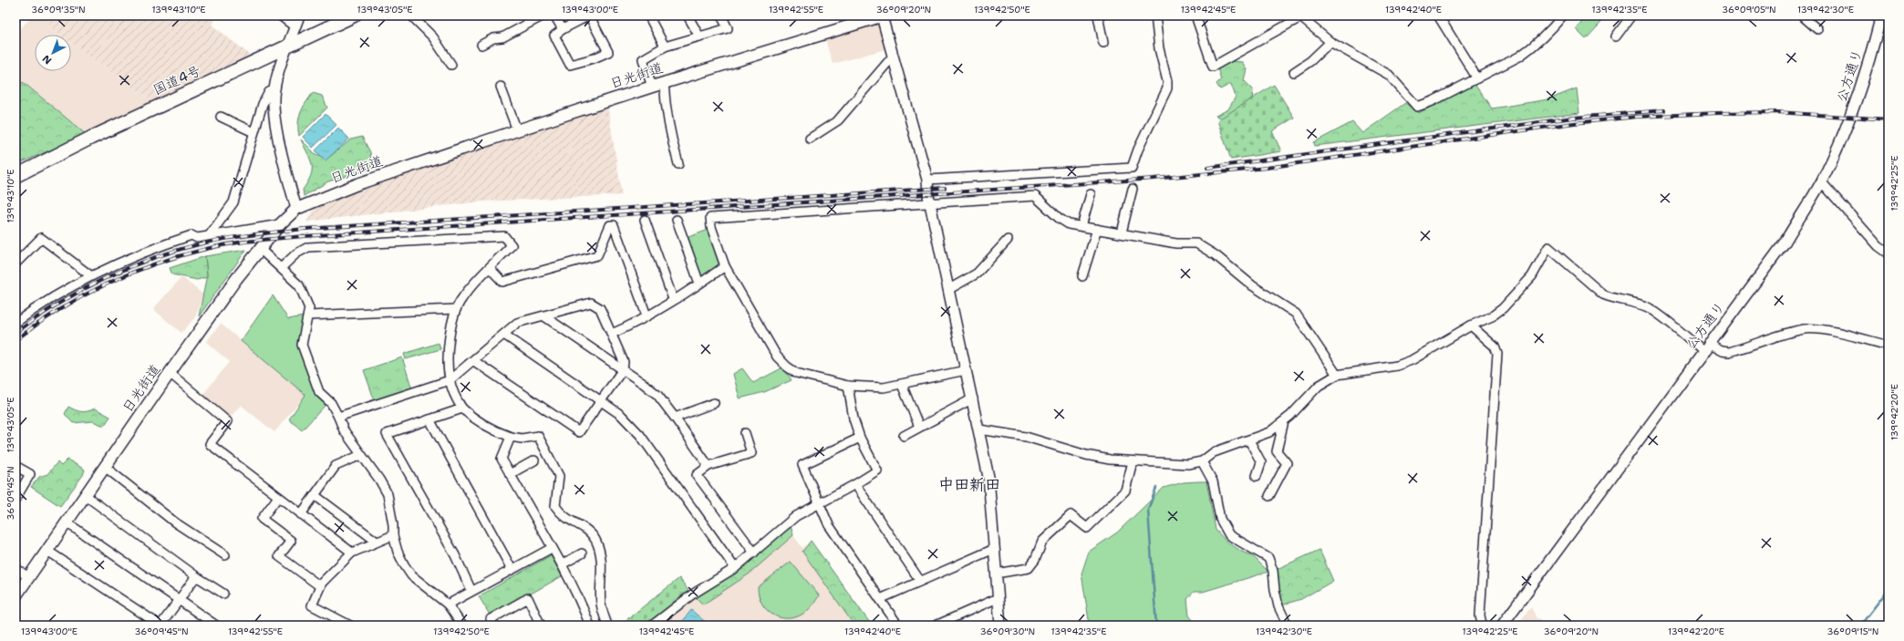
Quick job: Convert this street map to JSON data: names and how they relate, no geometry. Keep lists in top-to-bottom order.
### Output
{
  "streets": {
    "highway": ["国道4号"],
    "main road": ["日光街道"],
    "street": ["公方通り"]
  },
  "districts": ["中田新田"],
  "north": "bottom left",
  "coordinates": [
    "36°09'35\"N",
    "139°43'10\"E",
    "139°43'05\"E",
    "139°43'00\"E",
    "139°42'55\"E",
    "36°09'20\"N",
    "139°42'50\"E",
    "139°42'45\"E",
    "139°42'40\"E",
    "139°42'35\"E",
    "36°09'05\"N",
    "139°42'30\"E",
    "139°42'25\"E",
    "139°42'20\"E",
    "36°09'45\"N",
    "36°09'30\"N",
    "36°09'15\"N"
  ]
}
